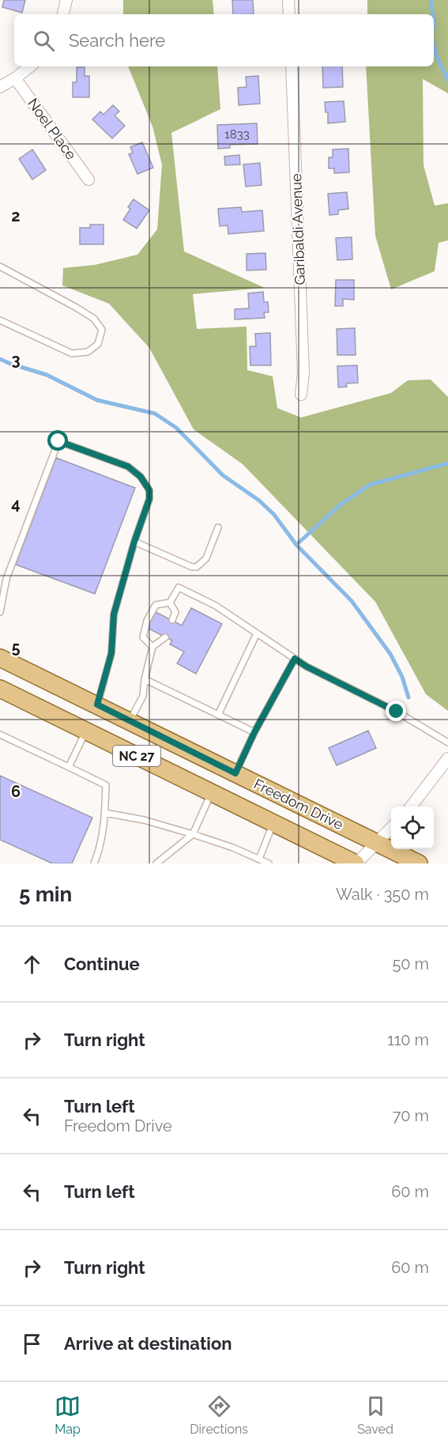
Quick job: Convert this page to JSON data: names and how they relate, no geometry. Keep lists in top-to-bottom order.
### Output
{
  "streets": {
    "main road": ["NC 27", "Freedom Drive"],
    "street": ["Noel Place", "Garibaldi Avenue"]
  },
  "house_numbers": ["1833"],
  "page": {
    "search": "Search here",
    "heading": ["5 min", "Walk · 350 m"],
    "list": [
      ["Continue", "50 m"],
      ["Turn right", "110 m"],
      ["Turn left", "Freedom Drive", "70 m"],
      ["Turn left", "60 m"],
      ["Turn right", "60 m"],
      "Arrive at destination"
    ],
    "nav": ["Map", "Directions", "Saved"]
  },
  "grid": {
    "rows": [
      "2",
      "3",
      "4",
      "5",
      "6"
    ]
  }
}
